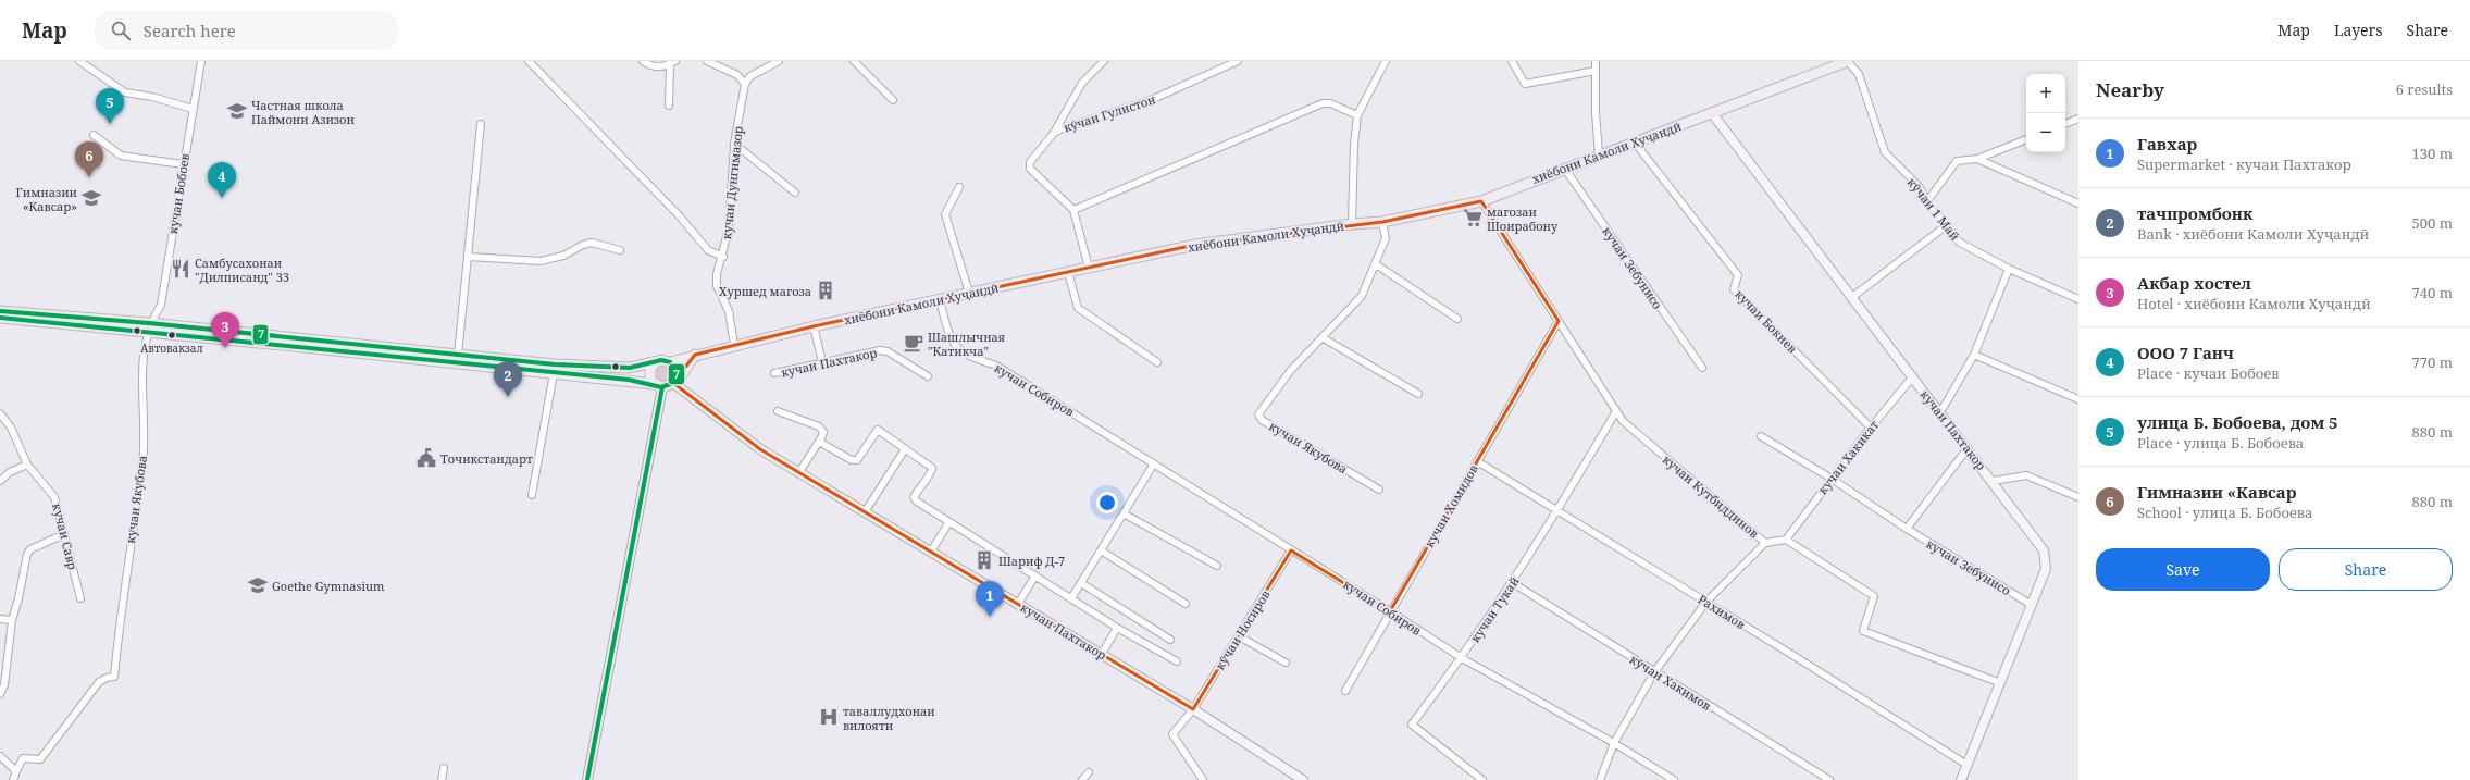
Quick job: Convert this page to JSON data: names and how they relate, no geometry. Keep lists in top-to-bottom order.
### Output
{
  "streets": {
    "main road": ["хиёбони Камоли Хуҷандӣ", "кучаи Пахтакор"],
    "street": [
      "кӯчаи Гулистон",
      "кучаи Дунгимазор",
      "кучаи Бобоев",
      "кӯчаи 1 Май",
      "кучаи Зебунисо",
      "кучаи Бокиев",
      "кучаи Собиров",
      "кучаи Якубова",
      "кучаи Хакикат",
      "кучаи Кутбиддинов",
      "кучаи Хомидов",
      "кучаи Савр",
      "кучаи Тукай",
      "Рахимов",
      "кӯчаи Носиров",
      "кӯчаи Хакимов"
    ]
  },
  "crossings": [
    ["хиёбони Камоли Хуҷандӣ", "кучаи Дунгимазор"],
    ["хиёбони Камоли Хуҷандӣ", "кӯчаи 1 Май"],
    ["хиёбони Камоли Хуҷандӣ", "кучаи Зебунисо"],
    ["хиёбони Камоли Хуҷандӣ", "кучаи Бокиев"],
    ["хиёбони Камоли Хуҷандӣ", "кучаи Пахтакор"],
    ["хиёбони Камоли Хуҷандӣ", "кучаи Собиров"],
    ["хиёбони Камоли Хуҷандӣ", "кучаи Якубова"],
    ["хиёбони Камоли Хуҷандӣ", "кучаи Кутбиддинов"],
    ["кучаи Бобоев", "кучаи Якубова"],
    ["кучаи Зебунисо", "кучаи Пахтакор"],
    ["кучаи Зебунисо", "кучаи Хакикат"],
    ["кучаи Бокиев", "кучаи Хакикат"],
    ["кучаи Пахтакор", "кучаи Хакикат"],
    ["кучаи Пахтакор", "Рахимов"],
    ["кучаи Пахтакор", "кӯчаи Носиров"],
    ["кучаи Собиров", "кучаи Хомидов"],
    ["кучаи Собиров", "кучаи Тукай"],
    ["кучаи Собиров", "кӯчаи Носиров"],
    ["кучаи Хакикат", "кучаи Кутбиддинов"],
    ["кучаи Кутбиддинов", "кучаи Хомидов"],
    ["кучаи Кутбиддинов", "кучаи Тукай"],
    ["кучаи Хомидов", "Рахимов"],
    ["кучаи Тукай", "Рахимов"],
    ["кучаи Тукай", "кӯчаи Хакимов"]
  ],
  "places": {
    "school or university": ["Частная школа Паймони Азизон", "Гимназии «Кавсар»", "Goethe Gymnasium"],
    "supermarket": ["магозаи Шоирабону"],
    "restaurant": ["Самбусахонаи \"Дилписанд\" 33"],
    "building": ["Хуршед магоза", "Шариф Д-7"],
    "other": ["Автовакзал"],
    "cafe": ["Шашлычная \"Катикча\""],
    "public building": ["Точикстандарт"],
    "hospital": ["таваллудхонаи вилояти"]
  },
  "lines": ["transit line 7"],
  "page": {
    "header": "Map",
    "search": "Search here",
    "nav": ["Map", "Layers", "Share"],
    "heading": ["Nearby", "6 results"],
    "map_buttons": ["+", "−"],
    "pins": [
      "5",
      "6",
      "4",
      "3",
      "2",
      "1"
    ],
    "list": [
      {
        "mark": "1",
        "name": "Гавхар",
        "note": "Supermarket · кучаи Пахтакор",
        "value": "130 m"
      },
      {
        "mark": "2",
        "name": "тачпромбонк",
        "note": "Bank · хиёбони Камоли Хуҷандӣ",
        "value": "500 m"
      },
      {
        "mark": "3",
        "name": "Акбар хостел",
        "note": "Hotel · хиёбони Камоли Хуҷандӣ",
        "value": "740 m"
      },
      {
        "mark": "4",
        "name": "ООО 7 Ганч",
        "note": "Place · кучаи Бобоев",
        "value": "770 m"
      },
      {
        "mark": "5",
        "name": "улица Б. Бобоева, дом 5",
        "note": "Place · улица Б. Бобоева",
        "value": "880 m"
      },
      {
        "mark": "6",
        "name": "Гимназии «Кавсар",
        "note": "School · улица Б. Бобоева",
        "value": "880 m"
      }
    ],
    "buttons": ["Save", "Share"]
  }
}
